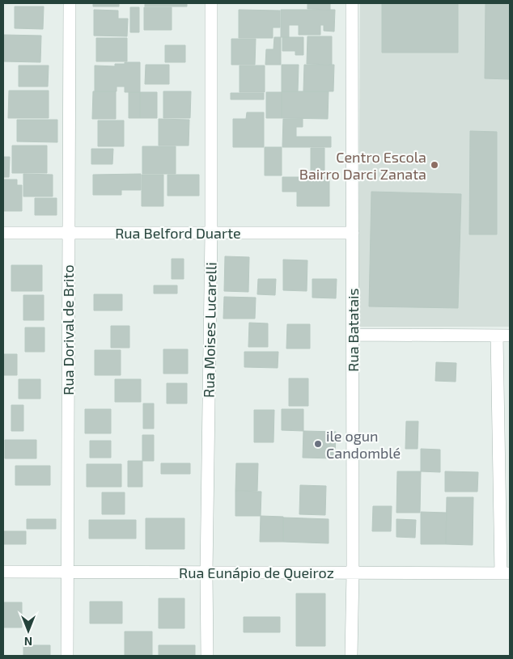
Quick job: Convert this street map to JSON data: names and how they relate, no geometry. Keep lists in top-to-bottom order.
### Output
{
  "streets": {
    "street": [
      "Rua Belford Duarte",
      "Rua Dorival de Brito",
      "Rua Moises Lucarelli",
      "Rua Batatais",
      "Rua Eunápio de Queiroz"
    ]
  },
  "crossings": [
    ["Rua Belford Duarte", "Rua Dorival de Brito"],
    ["Rua Belford Duarte", "Rua Moises Lucarelli"],
    ["Rua Belford Duarte", "Rua Batatais"],
    ["Rua Dorival de Brito", "Rua Eunápio de Queiroz"],
    ["Rua Moises Lucarelli", "Rua Eunápio de Queiroz"],
    ["Rua Batatais", "Rua Eunápio de Queiroz"]
  ],
  "places": ["Centro Escola Bairro Darci Zanata", "ile ogun Candomblé"],
  "north": "bottom"
}
